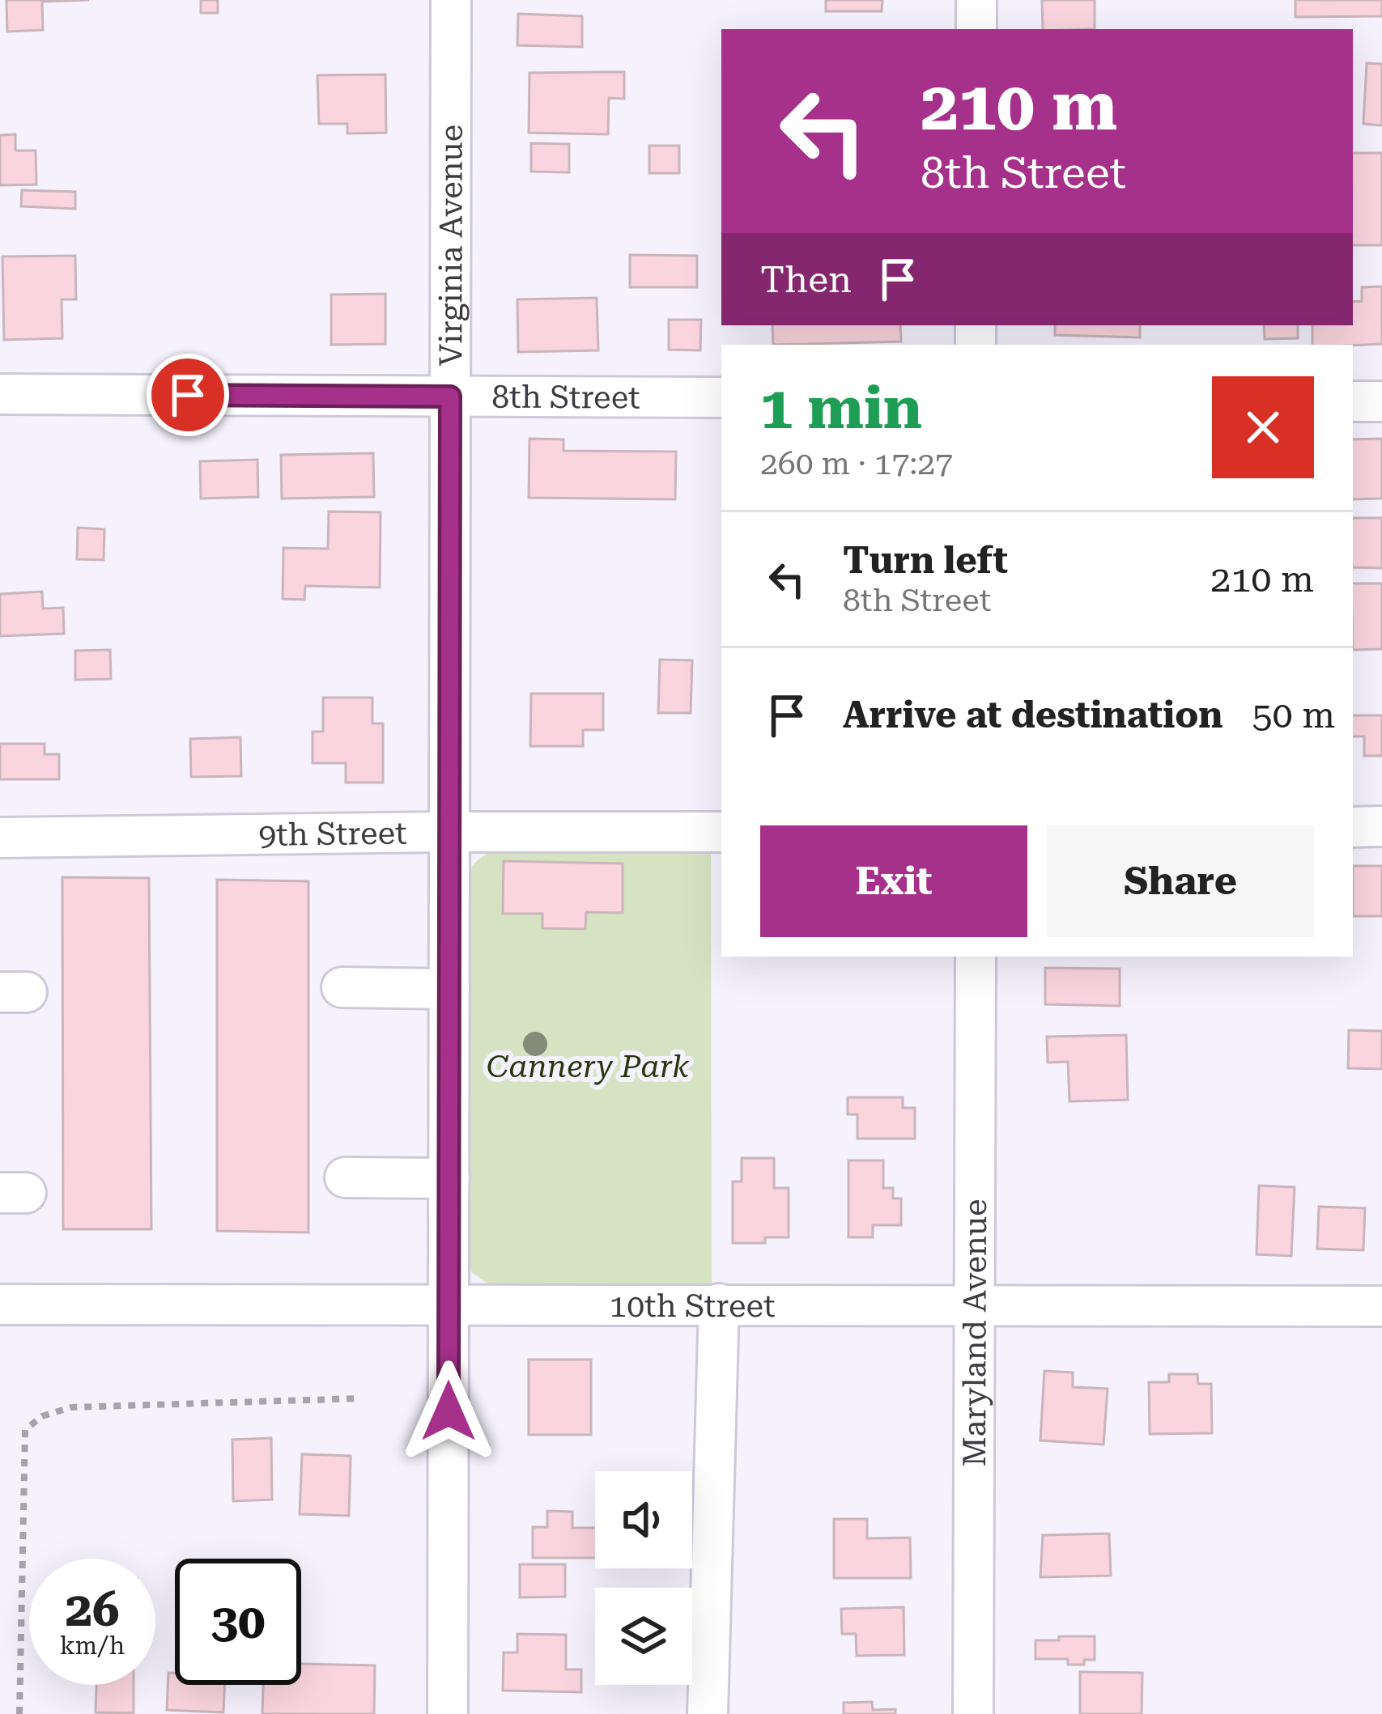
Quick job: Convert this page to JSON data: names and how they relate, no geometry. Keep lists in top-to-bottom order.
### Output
{
  "streets": {
    "street": [
      "Virginia Avenue",
      "8th Street",
      "9th Street",
      "10th Street",
      "Maryland Avenue"
    ]
  },
  "crossings": [
    ["Virginia Avenue", "8th Street"],
    ["Virginia Avenue", "9th Street"],
    ["Virginia Avenue", "10th Street"],
    ["10th Street", "Maryland Avenue"]
  ],
  "parks": ["Cannery Park"],
  "page": {
    "turn": ["210 m", "8th Street"],
    "then": "Then",
    "heading": ["1 min", "260 m · 17:27"],
    "list": [
      {
        "name": "Turn left",
        "note": "8th Street",
        "value": "210 m"
      },
      {
        "name": "Arrive at destination",
        "value": "50 m"
      }
    ],
    "buttons": ["Exit", "Share"],
    "speed": "26 km/h",
    "limit": "30"
  }
}
